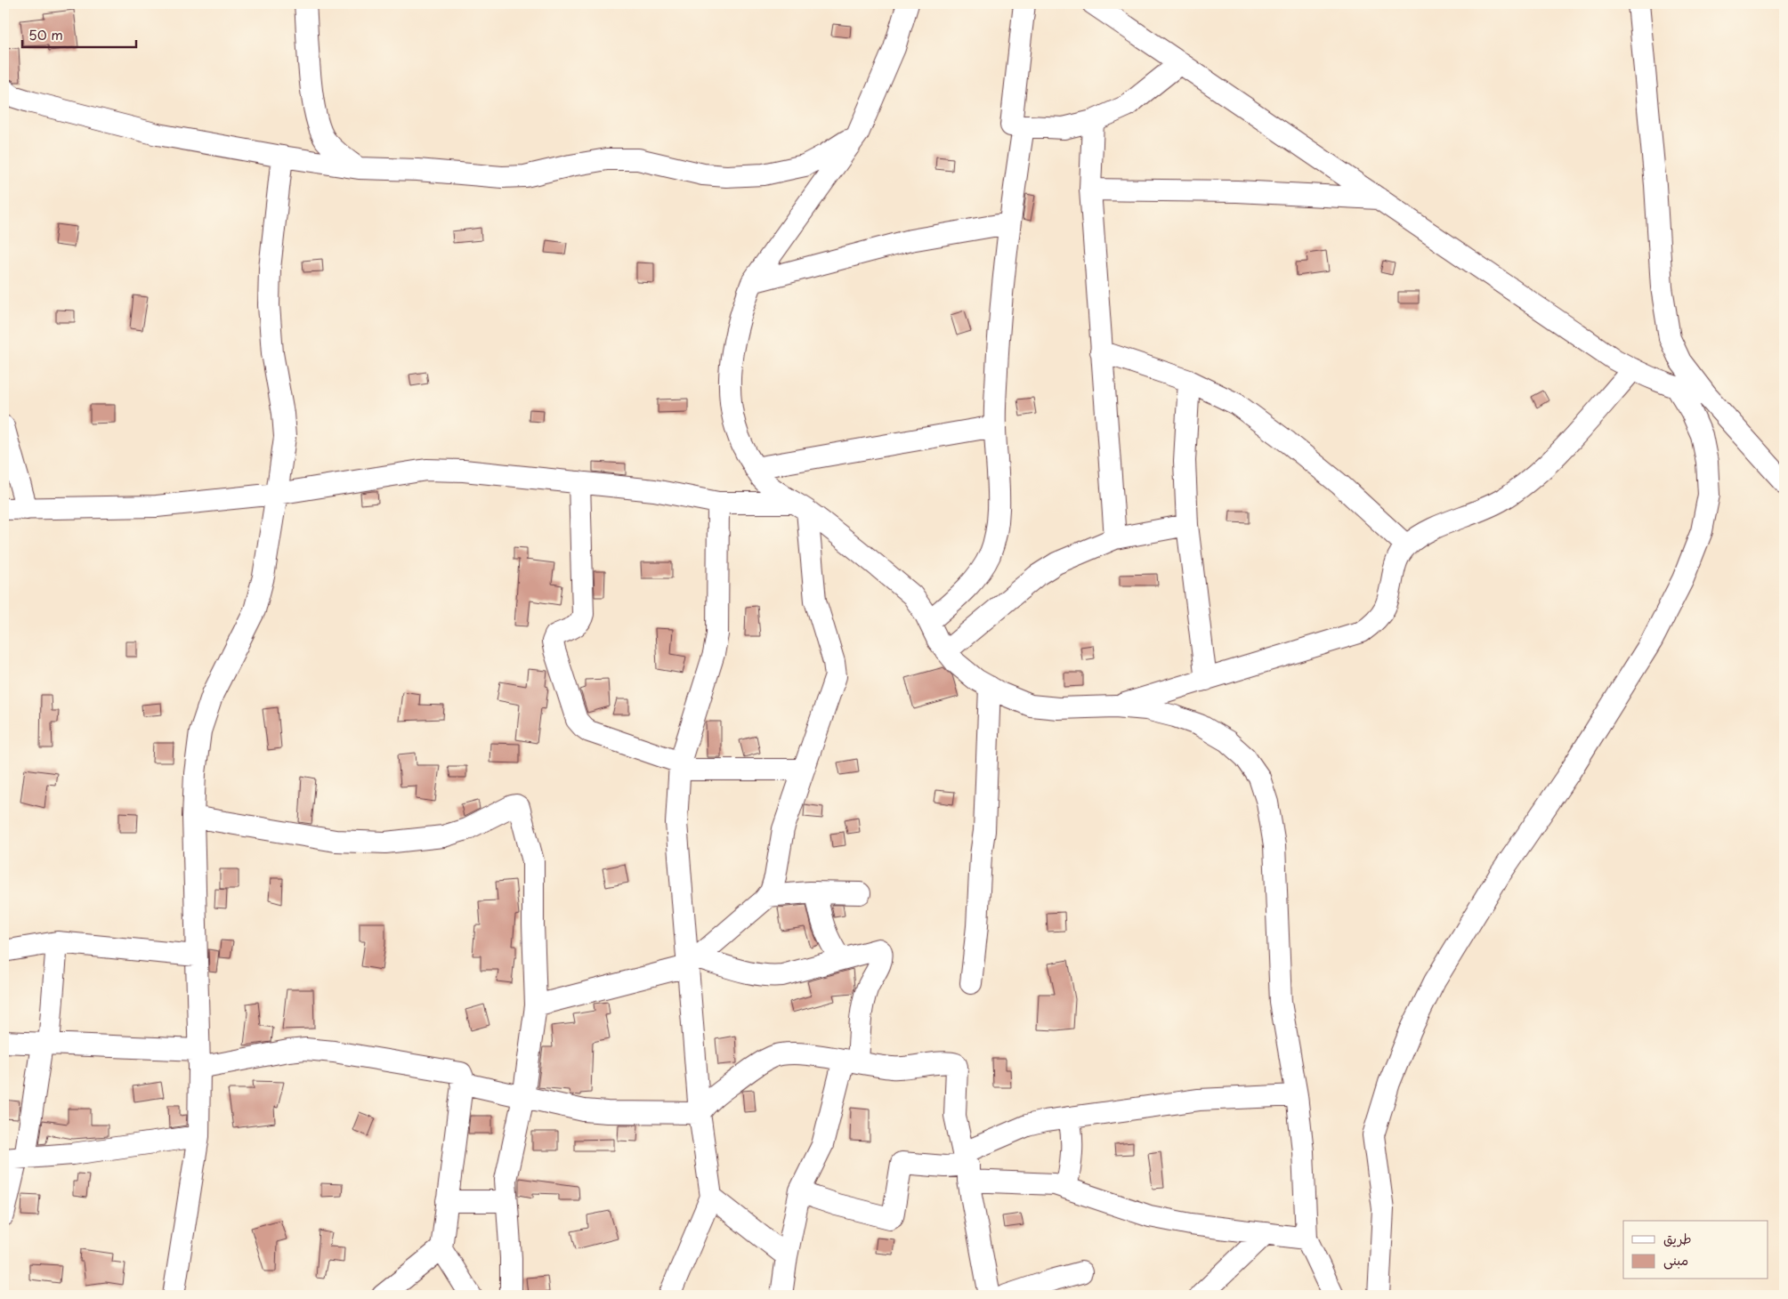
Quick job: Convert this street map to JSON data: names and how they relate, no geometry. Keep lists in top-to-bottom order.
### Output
{
  "legend": ["طريق", "مبنى"],
  "scale_bar": "50 m"
}
